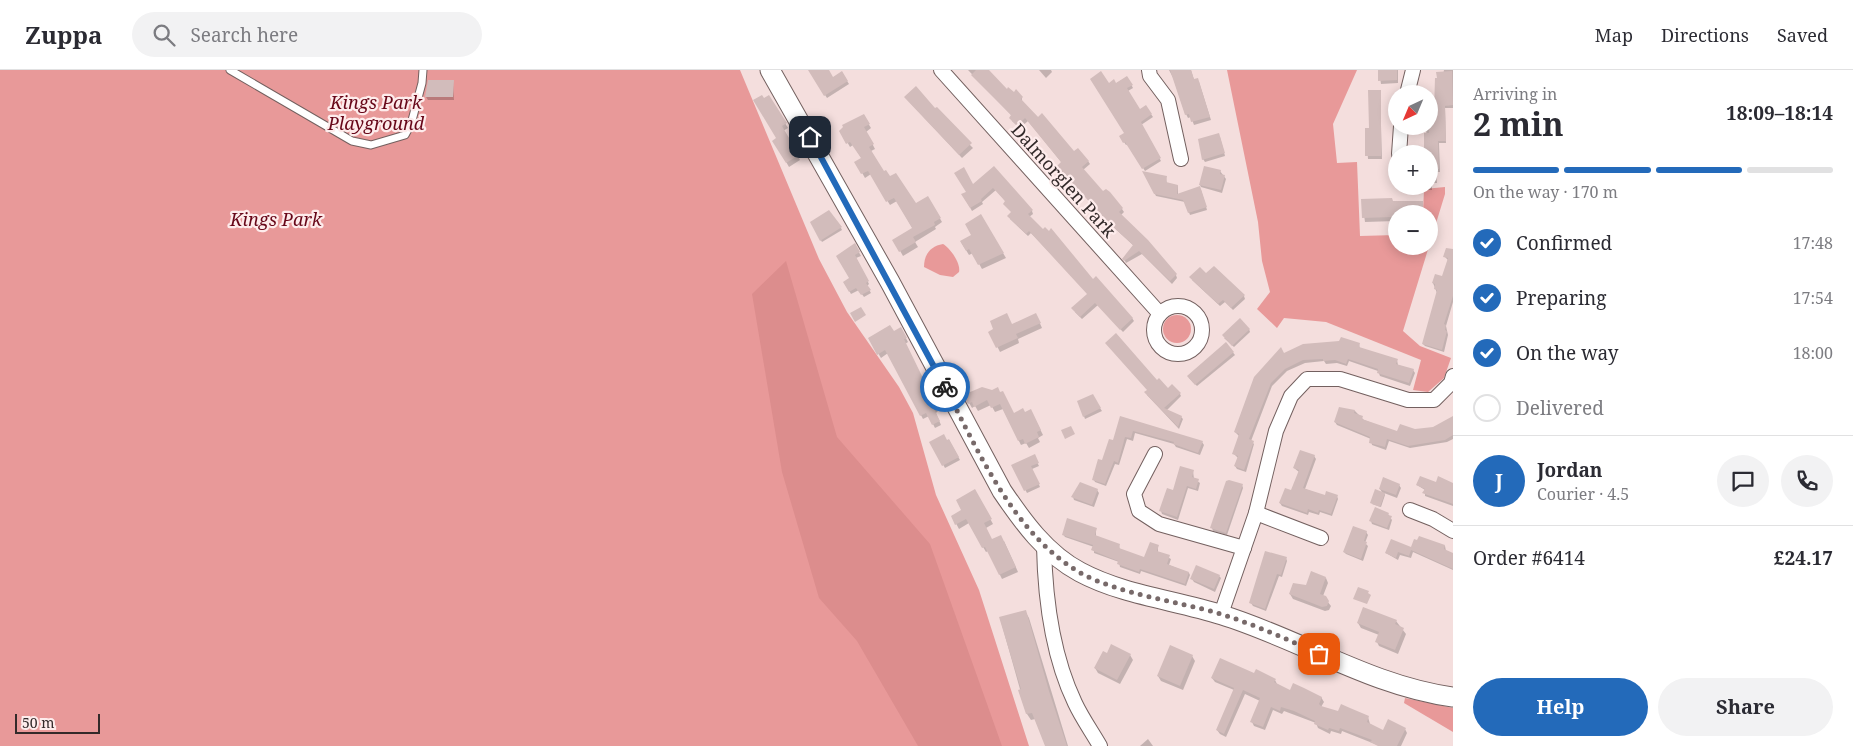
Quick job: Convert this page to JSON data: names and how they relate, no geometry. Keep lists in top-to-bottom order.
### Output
{
  "streets": {
    "street": ["Dalmorglen Park"]
  },
  "parks": ["Kings Park Playground", "Kings Park"],
  "scale_bar": "50 m",
  "north": "bottom left",
  "page": {
    "header": "Zuppa",
    "search": "Search here",
    "nav": ["Map", "Directions", "Saved"],
    "heading": ["2 min", "Arriving in", "18:09–18:14"],
    "panel": [
      "Jordan",
      "Courier · 4.5",
      "Order #6414",
      "£24.17"
    ],
    "map_buttons": ["+", "−"],
    "bar": "On the way · 170 m",
    "list": [
      ["Confirmed", "17:48"],
      ["Preparing", "17:54"],
      ["On the way", "18:00"],
      "Delivered"
    ],
    "round": "J",
    "buttons": ["Help", "Share"],
    "scale": "50 m"
  }
}
